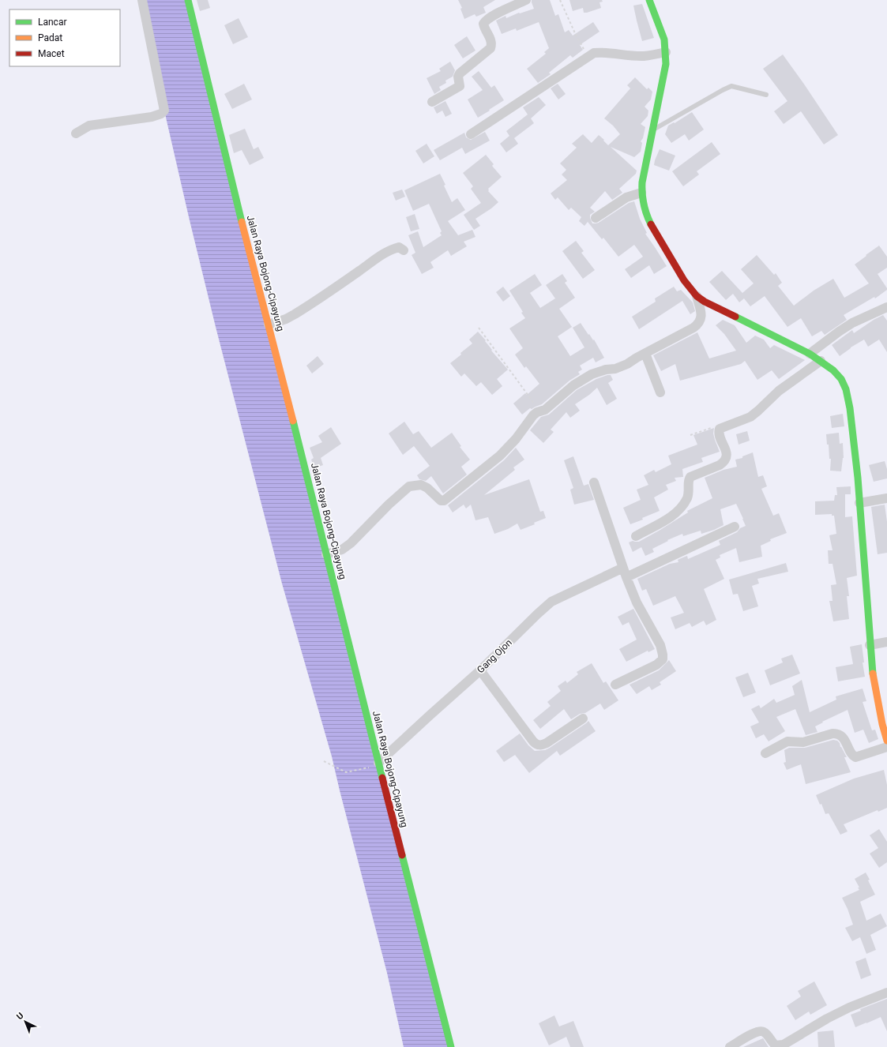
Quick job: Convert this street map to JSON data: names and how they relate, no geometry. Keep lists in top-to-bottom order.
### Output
{
  "streets": {
    "street": ["Jalan Raya Bojong-Cipayung", "Gang Ojon"]
  },
  "crossings": [
    ["Jalan Raya Bojong-Cipayung", "Gang Ojon"]
  ],
  "legend": ["Lancar", "Padat", "Macet"],
  "north": "top left"
}
